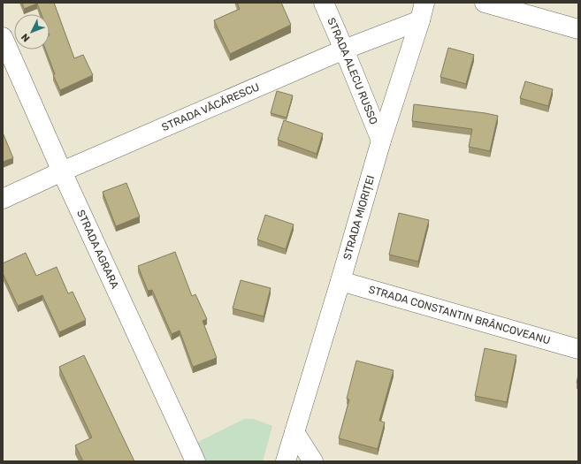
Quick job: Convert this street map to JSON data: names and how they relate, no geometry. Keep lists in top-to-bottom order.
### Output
{
  "streets": {
    "street": [
      "STRADA ALECU RUSSO",
      "STRADA VĂCĂRESCU",
      "STRADA MIORIȚEI",
      "STRADA AGRARA",
      "STRADA CONSTANTIN BRÂNCOVEANU"
    ]
  },
  "crossings": [
    ["STRADA ALECU RUSSO", "STRADA VĂCĂRESCU"],
    ["STRADA ALECU RUSSO", "STRADA MIORIȚEI"],
    ["STRADA VĂCĂRESCU", "STRADA MIORIȚEI"],
    ["STRADA VĂCĂRESCU", "STRADA AGRARA"],
    ["STRADA MIORIȚEI", "STRADA CONSTANTIN BRÂNCOVEANU"]
  ],
  "north": "bottom left"
}
